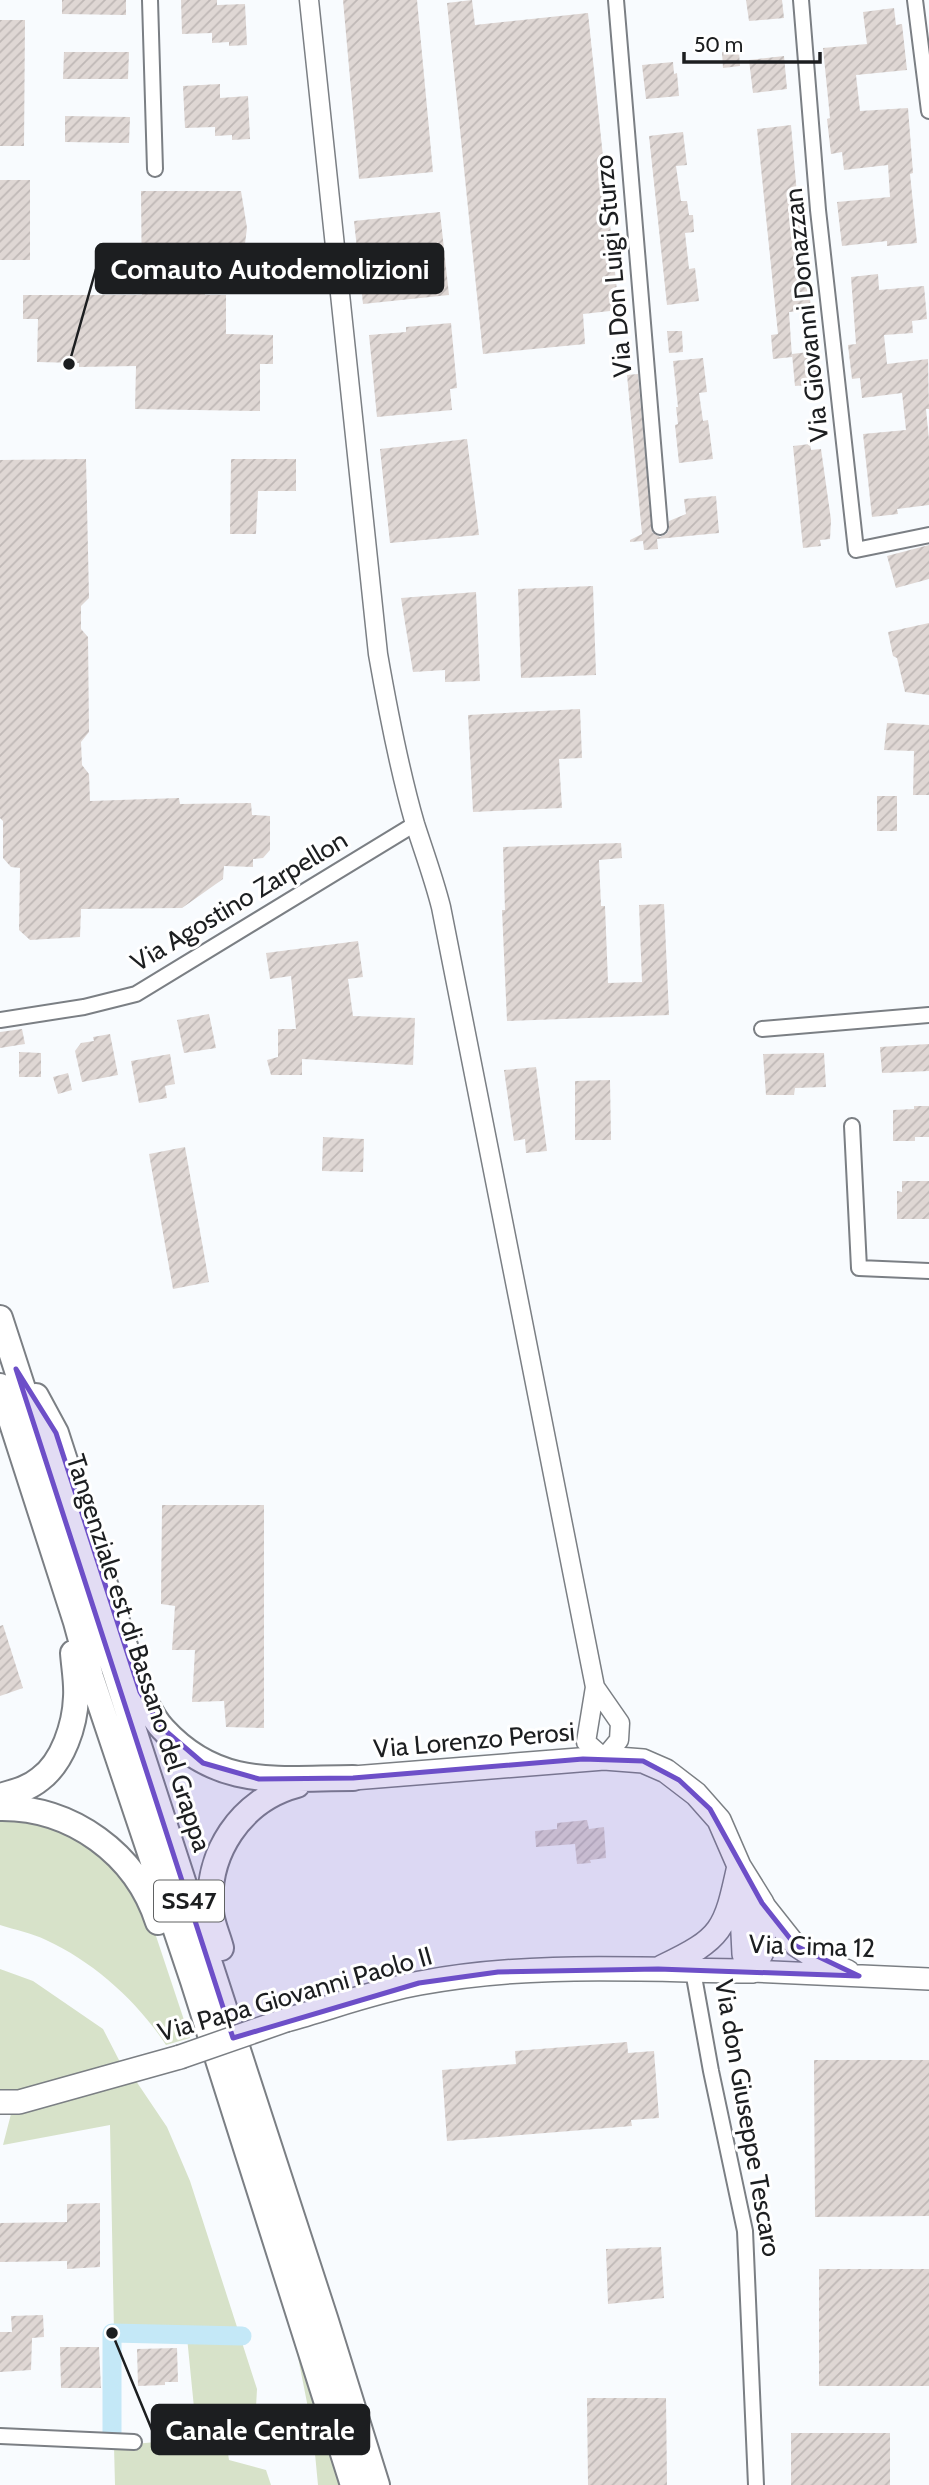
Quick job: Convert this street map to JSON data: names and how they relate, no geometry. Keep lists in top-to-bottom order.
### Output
{
  "streets": {
    "highway": ["Tangenziale est di Bassano del Grappa", "SS47"],
    "main road": [
      "Via Lorenzo Perosi",
      "Via Cima 12",
      "Via Papa Giovanni Paolo II",
      "Via don Giuseppe Tescaro"
    ],
    "street": ["Via Don Luigi Sturzo", "Via Giovanni Donazzan", "Via Agostino Zarpellon"]
  },
  "crossings": [
    ["Tangenziale est di Bassano del Grappa", "SS47"],
    ["Via Lorenzo Perosi", "SS47"],
    ["Via Lorenzo Perosi", "Via don Giuseppe Tescaro"],
    ["SS47", "Via Papa Giovanni Paolo II"],
    ["Via Cima 12", "Via Papa Giovanni Paolo II"],
    ["Via Cima 12", "Via don Giuseppe Tescaro"],
    ["Via Papa Giovanni Paolo II", "Via don Giuseppe Tescaro"]
  ],
  "places": ["Comauto Autodemolizioni", "Canale Centrale"],
  "scale_bar": "50 m"
}
